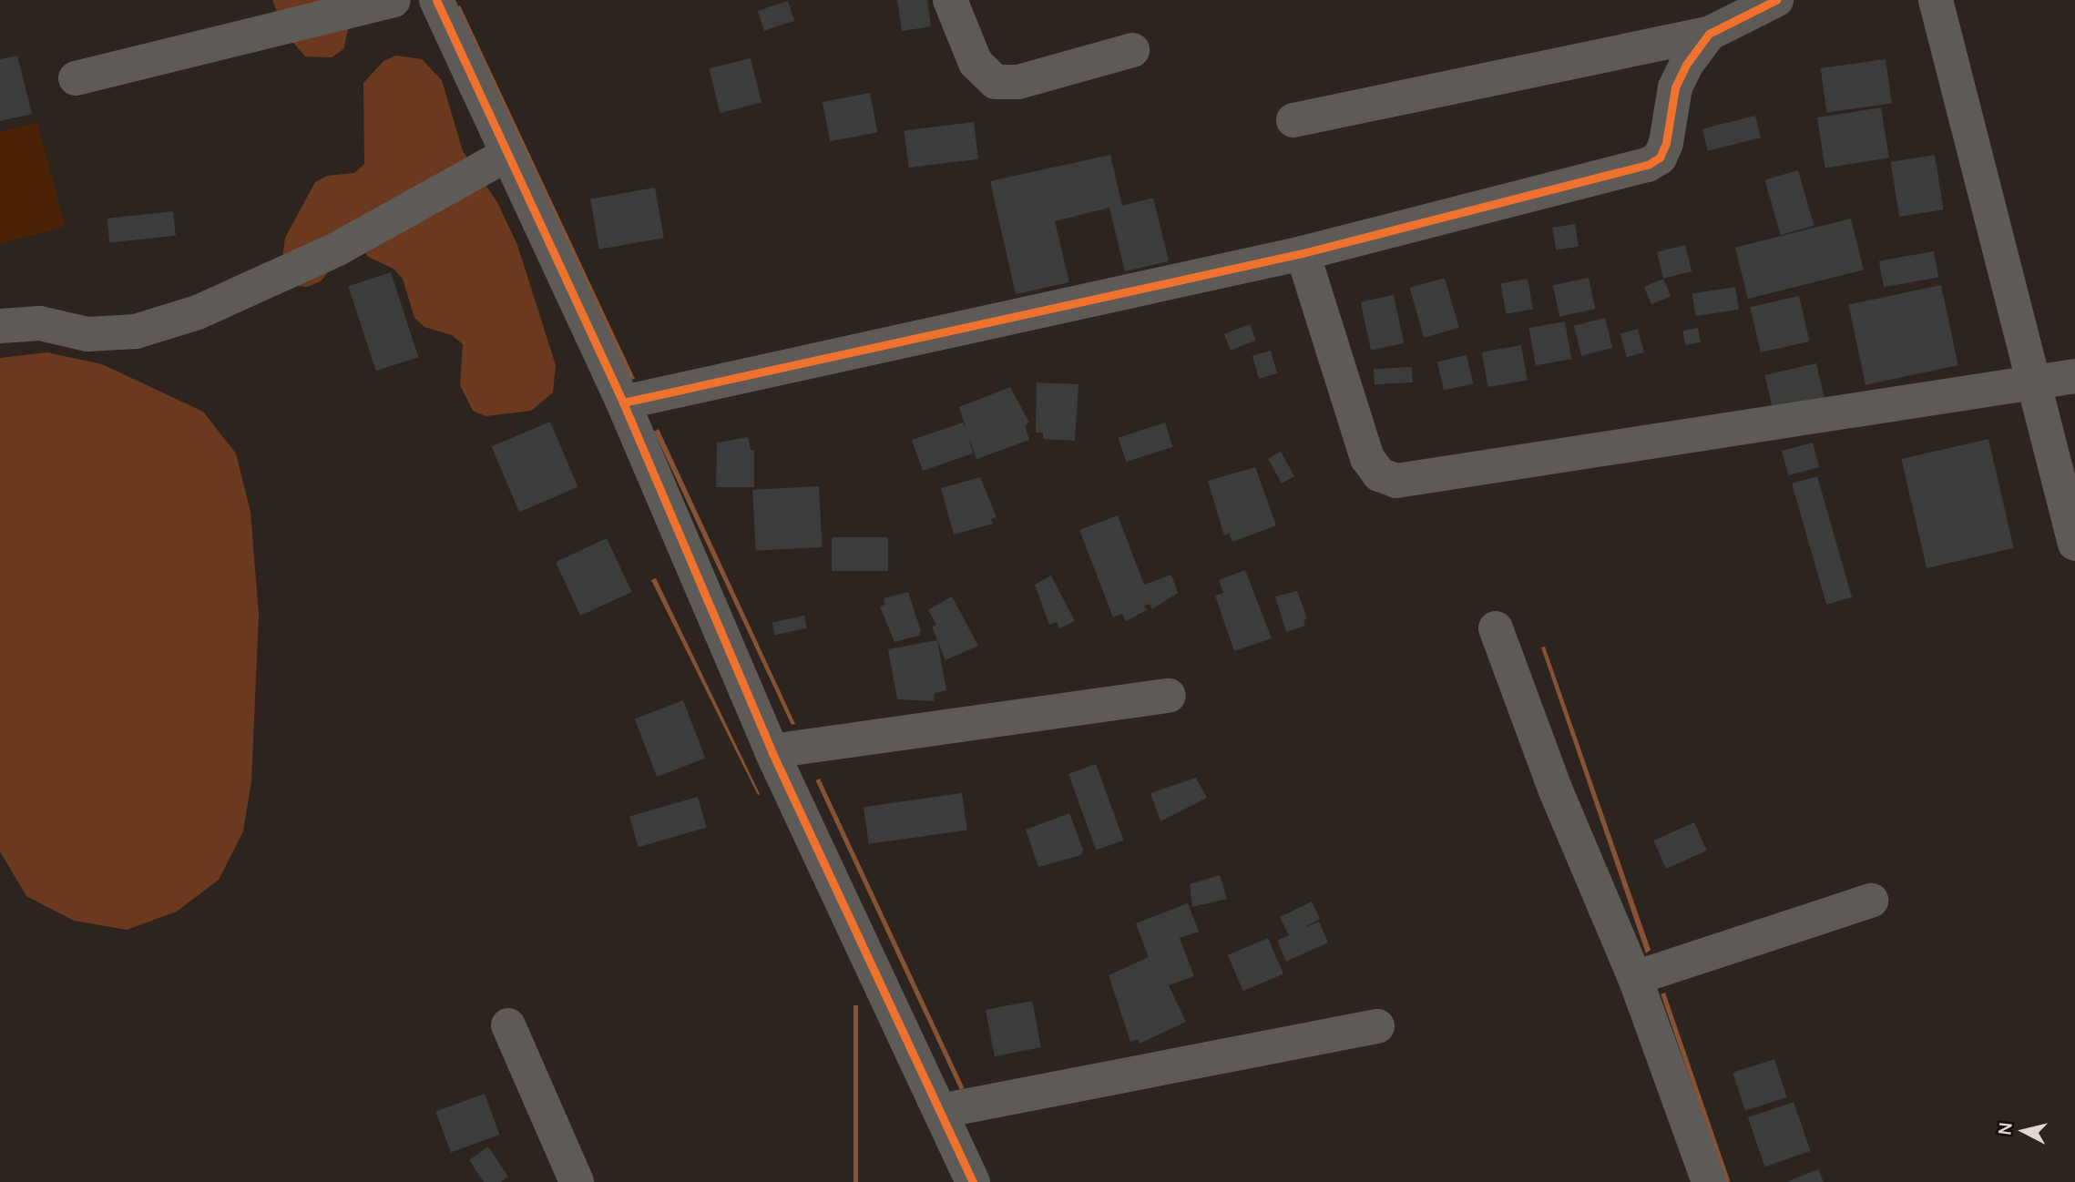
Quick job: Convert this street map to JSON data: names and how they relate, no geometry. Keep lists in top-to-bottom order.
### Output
{
  "north": "left"
}
